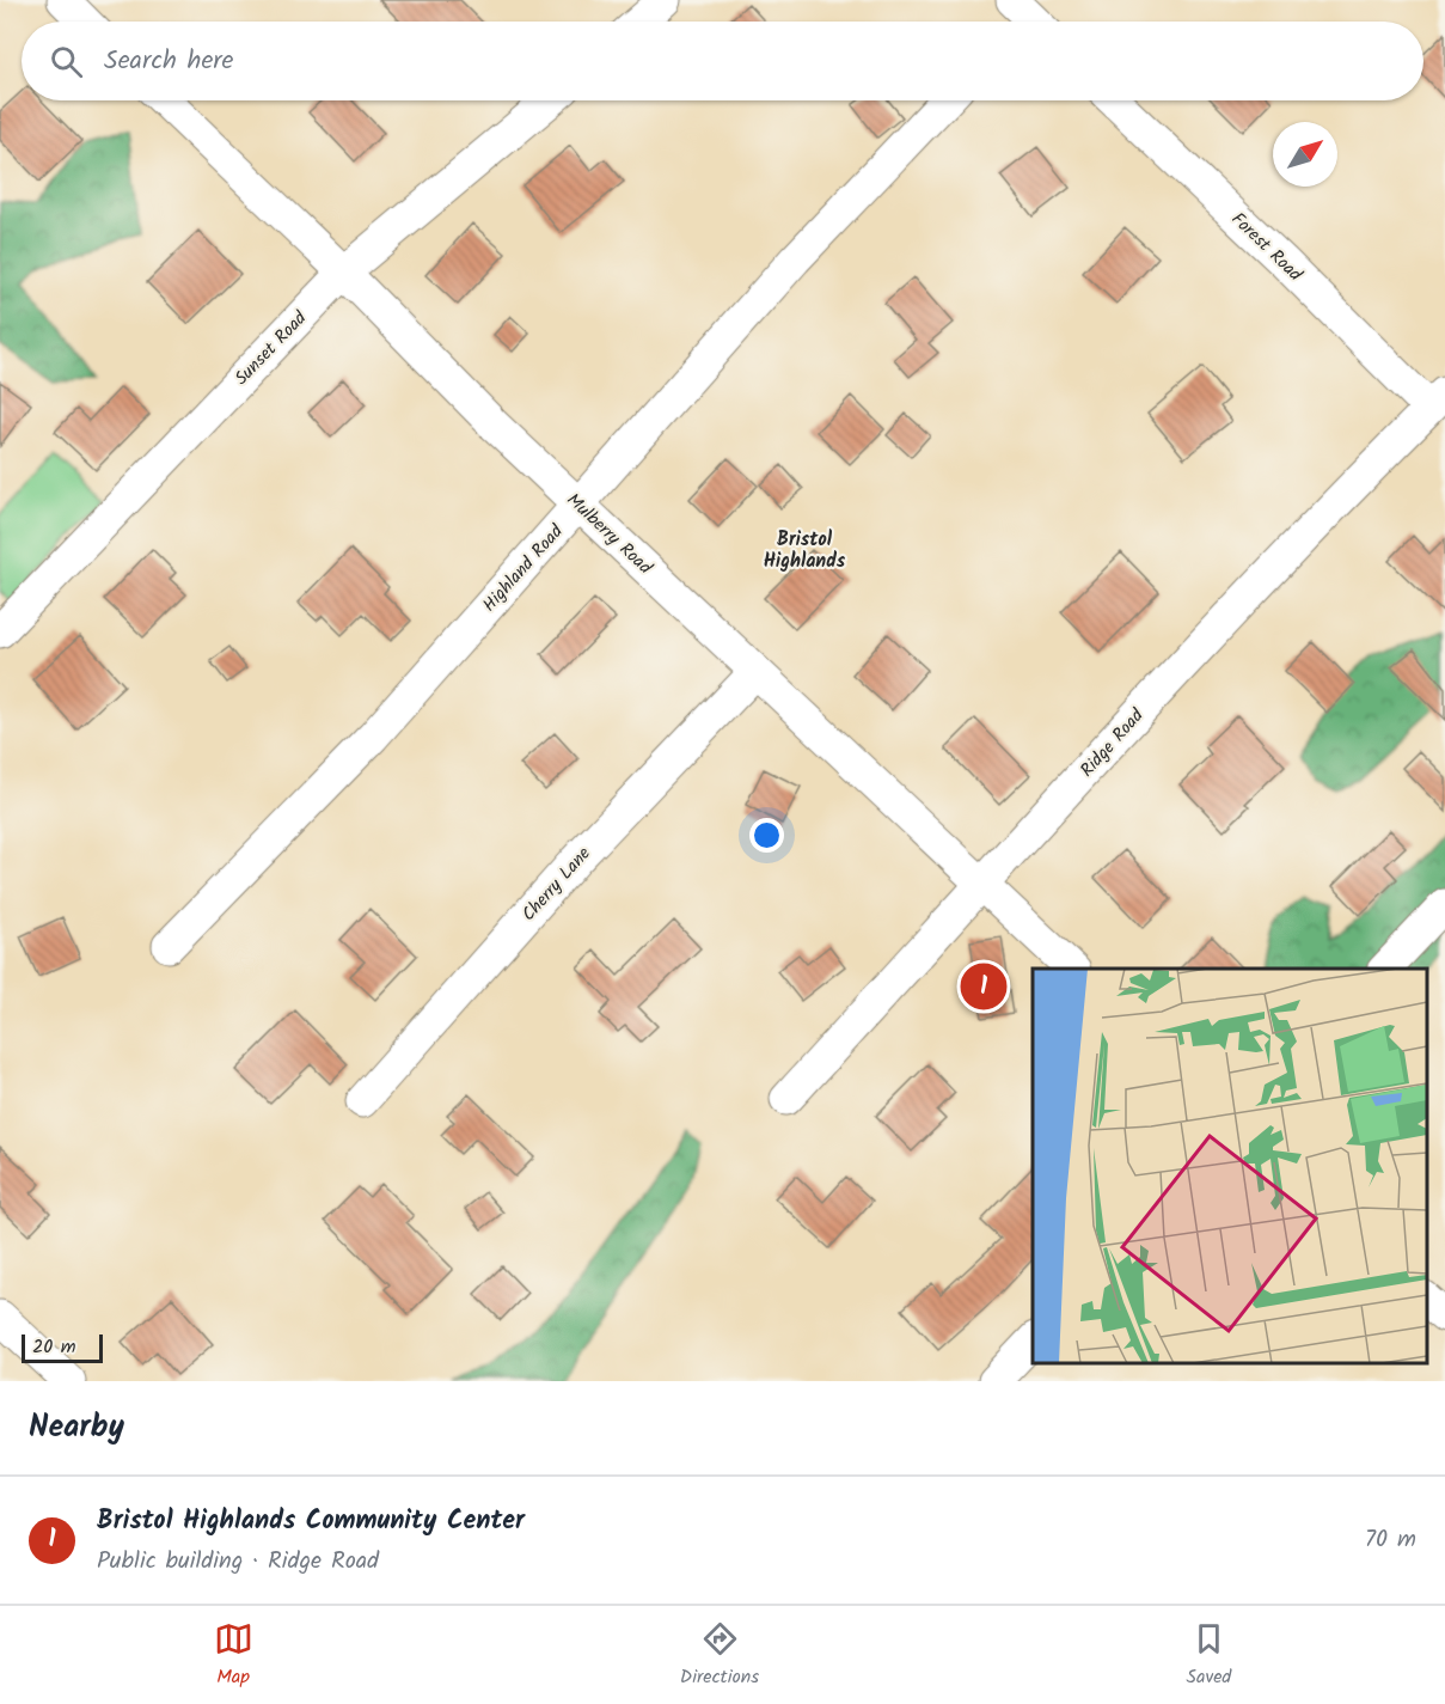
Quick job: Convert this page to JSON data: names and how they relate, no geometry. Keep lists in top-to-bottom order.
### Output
{
  "streets": {
    "street": [
      "Forest Road",
      "Sunset Road",
      "Mulberry Road",
      "Highland Road",
      "Ridge Road",
      "Cherry Lane"
    ]
  },
  "crossings": [
    ["Forest Road", "Ridge Road"],
    ["Sunset Road", "Mulberry Road"],
    ["Mulberry Road", "Highland Road"],
    ["Mulberry Road", "Ridge Road"],
    ["Mulberry Road", "Cherry Lane"]
  ],
  "districts": ["Bristol Highlands"],
  "scale_bar": "20 m",
  "north": "top right",
  "page": {
    "search": "Search here",
    "pins": "1",
    "scale": "20 m",
    "heading": "Nearby",
    "list": [
      {
        "mark": "1",
        "name": "Bristol Highlands Community Center",
        "note": "Public building · Ridge Road",
        "value": "70 m"
      }
    ],
    "nav": ["Map", "Directions", "Saved"]
  }
}
